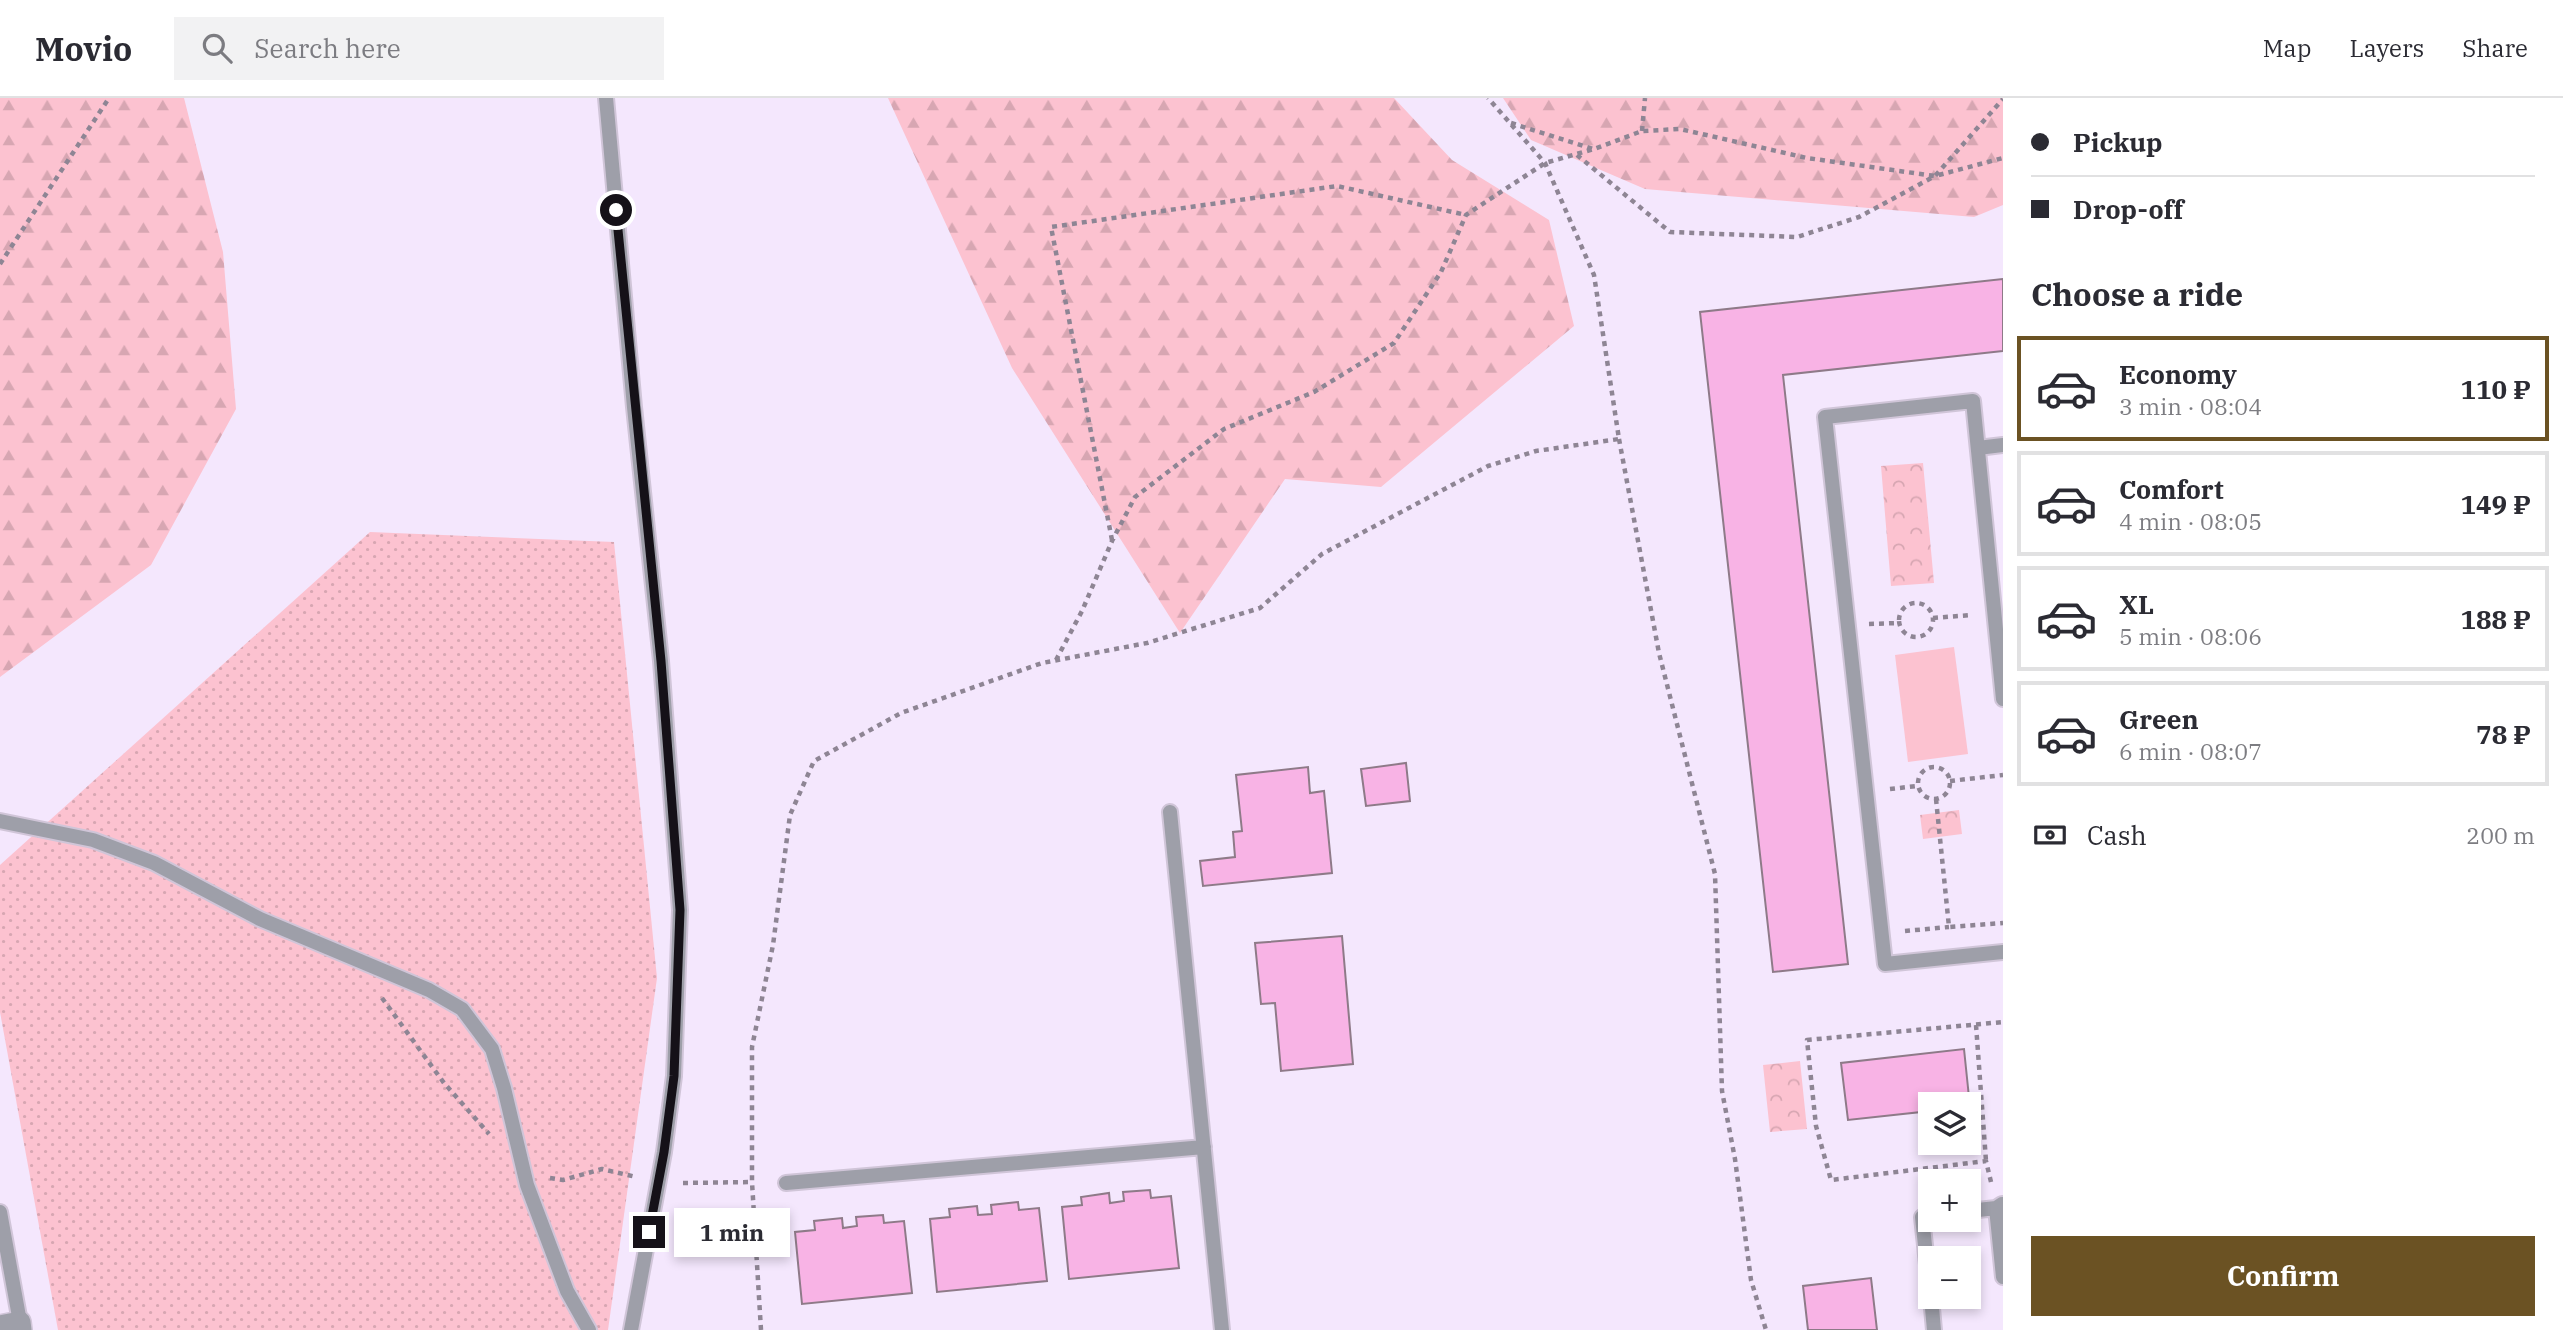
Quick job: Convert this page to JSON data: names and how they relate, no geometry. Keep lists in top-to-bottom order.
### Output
{
  "page": {
    "header": "Movio",
    "search": "Search here",
    "nav": ["Map", "Layers", "Share"],
    "banner": ["Pickup", "Drop-off"],
    "heading": "Choose a ride",
    "list": [
      {
        "name": "Economy",
        "note": "3 min · 08:04",
        "value": "110 ₽"
      },
      {
        "name": "Comfort",
        "note": "4 min · 08:05",
        "value": "149 ₽"
      },
      {
        "name": "XL",
        "note": "5 min · 08:06",
        "value": "188 ₽"
      },
      {
        "name": "Green",
        "note": "6 min · 08:07",
        "value": "78 ₽"
      }
    ],
    "pay": ["Cash", "200 m"],
    "map_buttons": ["+", "−"],
    "bubble": "1 min",
    "buttons": "Confirm"
  }
}
